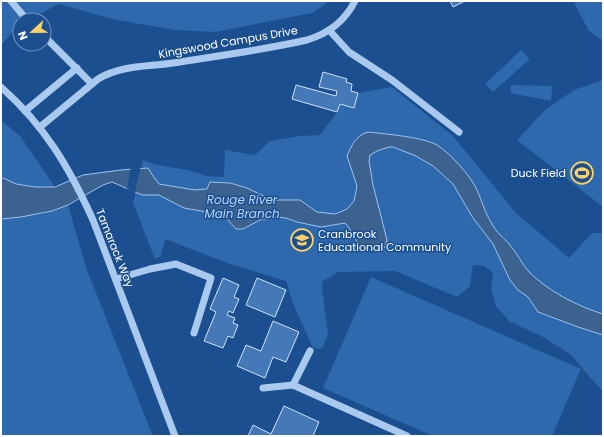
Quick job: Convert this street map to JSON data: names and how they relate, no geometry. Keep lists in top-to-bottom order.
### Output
{
  "streets": {
    "street": ["Kingswood Campus Drive", "Tamarack Way"]
  },
  "crossings": [
    ["Kingswood Campus Drive", "Tamarack Way"]
  ],
  "water": ["Rouge River Main Branch"],
  "places": {
    "sports": ["Duck Field"],
    "school or university": ["Cranbrook Educational Community"]
  },
  "north": "left"
}
